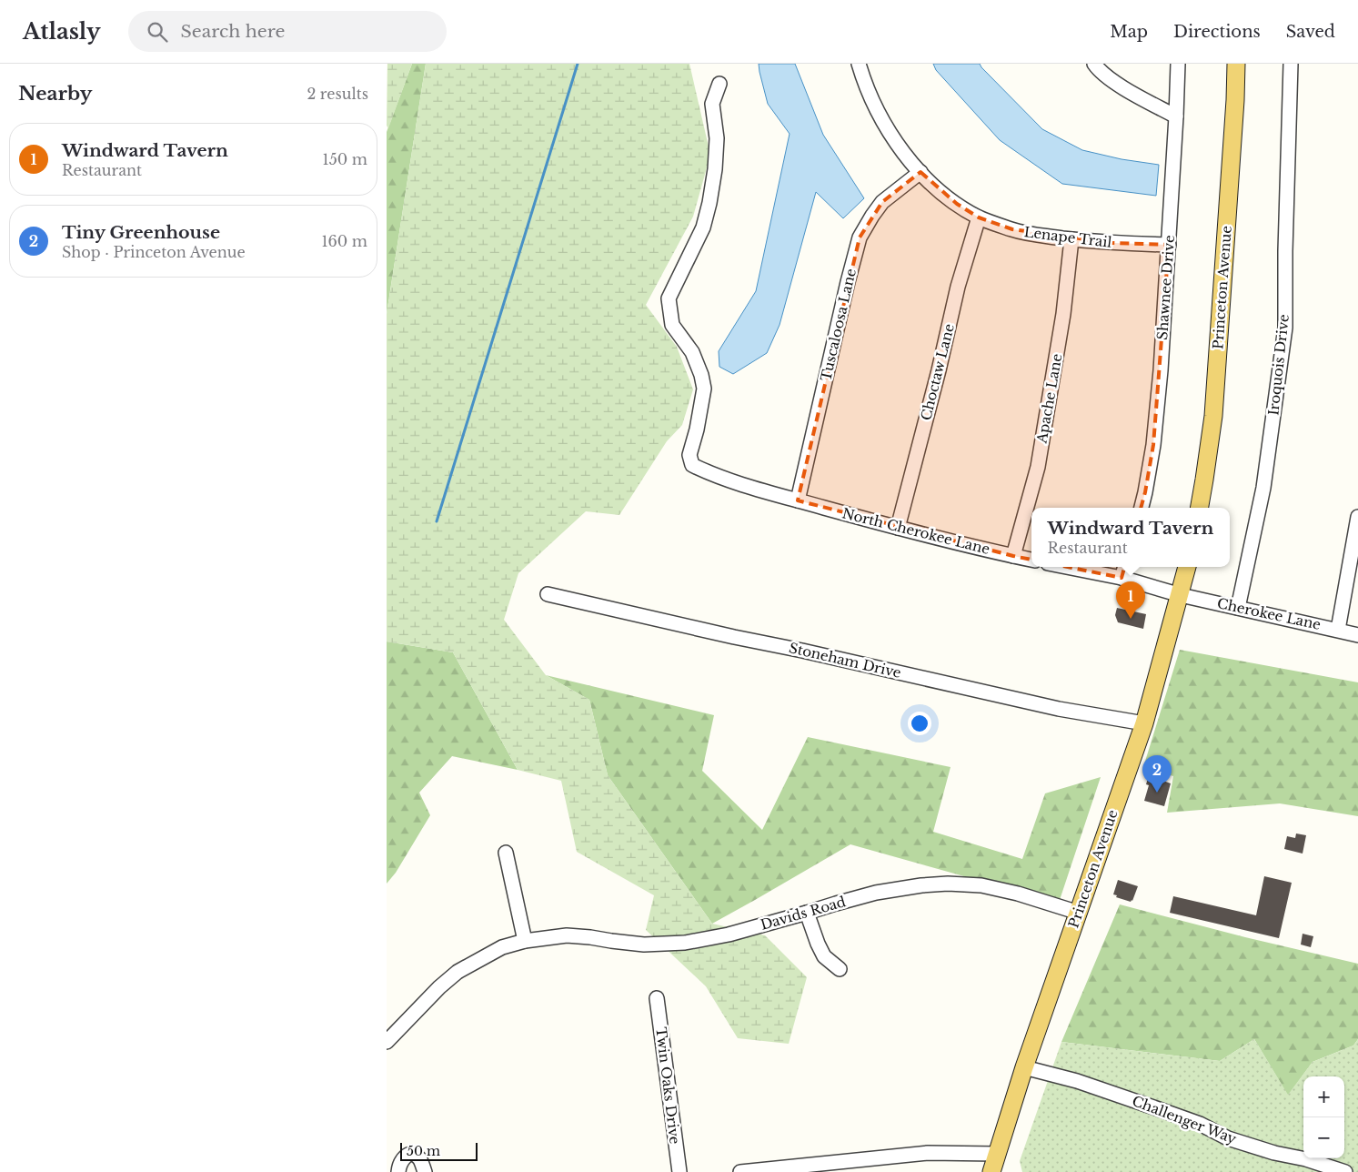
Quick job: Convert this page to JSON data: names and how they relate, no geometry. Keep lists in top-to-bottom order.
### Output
{
  "streets": {
    "main road": ["Princeton Avenue"],
    "street": [
      "Lenape Trail",
      "Shawnee Drive",
      "Tuscaloosa Lane",
      "Iroquois Drive",
      "Choctaw Lane",
      "Apache Lane",
      "North Cherokee Lane",
      "Cherokee Lane",
      "Stoneham Drive",
      "Davids Road",
      "Twin Oaks Drive",
      "Challenger Way"
    ]
  },
  "crossings": [
    ["Lenape Trail", "Shawnee Drive"],
    ["Lenape Trail", "Tuscaloosa Lane"],
    ["Lenape Trail", "Choctaw Lane"],
    ["Lenape Trail", "Apache Lane"],
    ["Princeton Avenue", "Cherokee Lane"],
    ["Princeton Avenue", "Stoneham Drive"],
    ["Princeton Avenue", "Davids Road"],
    ["Princeton Avenue", "Challenger Way"],
    ["Tuscaloosa Lane", "North Cherokee Lane"],
    ["Iroquois Drive", "Cherokee Lane"],
    ["Choctaw Lane", "North Cherokee Lane"],
    ["Apache Lane", "North Cherokee Lane"]
  ],
  "scale_bar": "50 m",
  "page": {
    "header": "Atlasly",
    "search": "Search here",
    "nav": ["Map", "Directions", "Saved"],
    "heading": ["Nearby", "2 results"],
    "list": [
      {
        "mark": "1",
        "name": "Windward Tavern",
        "note": "Restaurant",
        "value": "150 m"
      },
      {
        "mark": "2",
        "name": "Tiny Greenhouse",
        "note": "Shop · Princeton Avenue",
        "value": "160 m"
      }
    ],
    "popup": ["Windward Tavern", "Restaurant"],
    "pins": ["1", "2"],
    "map_buttons": ["+", "−"],
    "scale": "50 m"
  }
}
